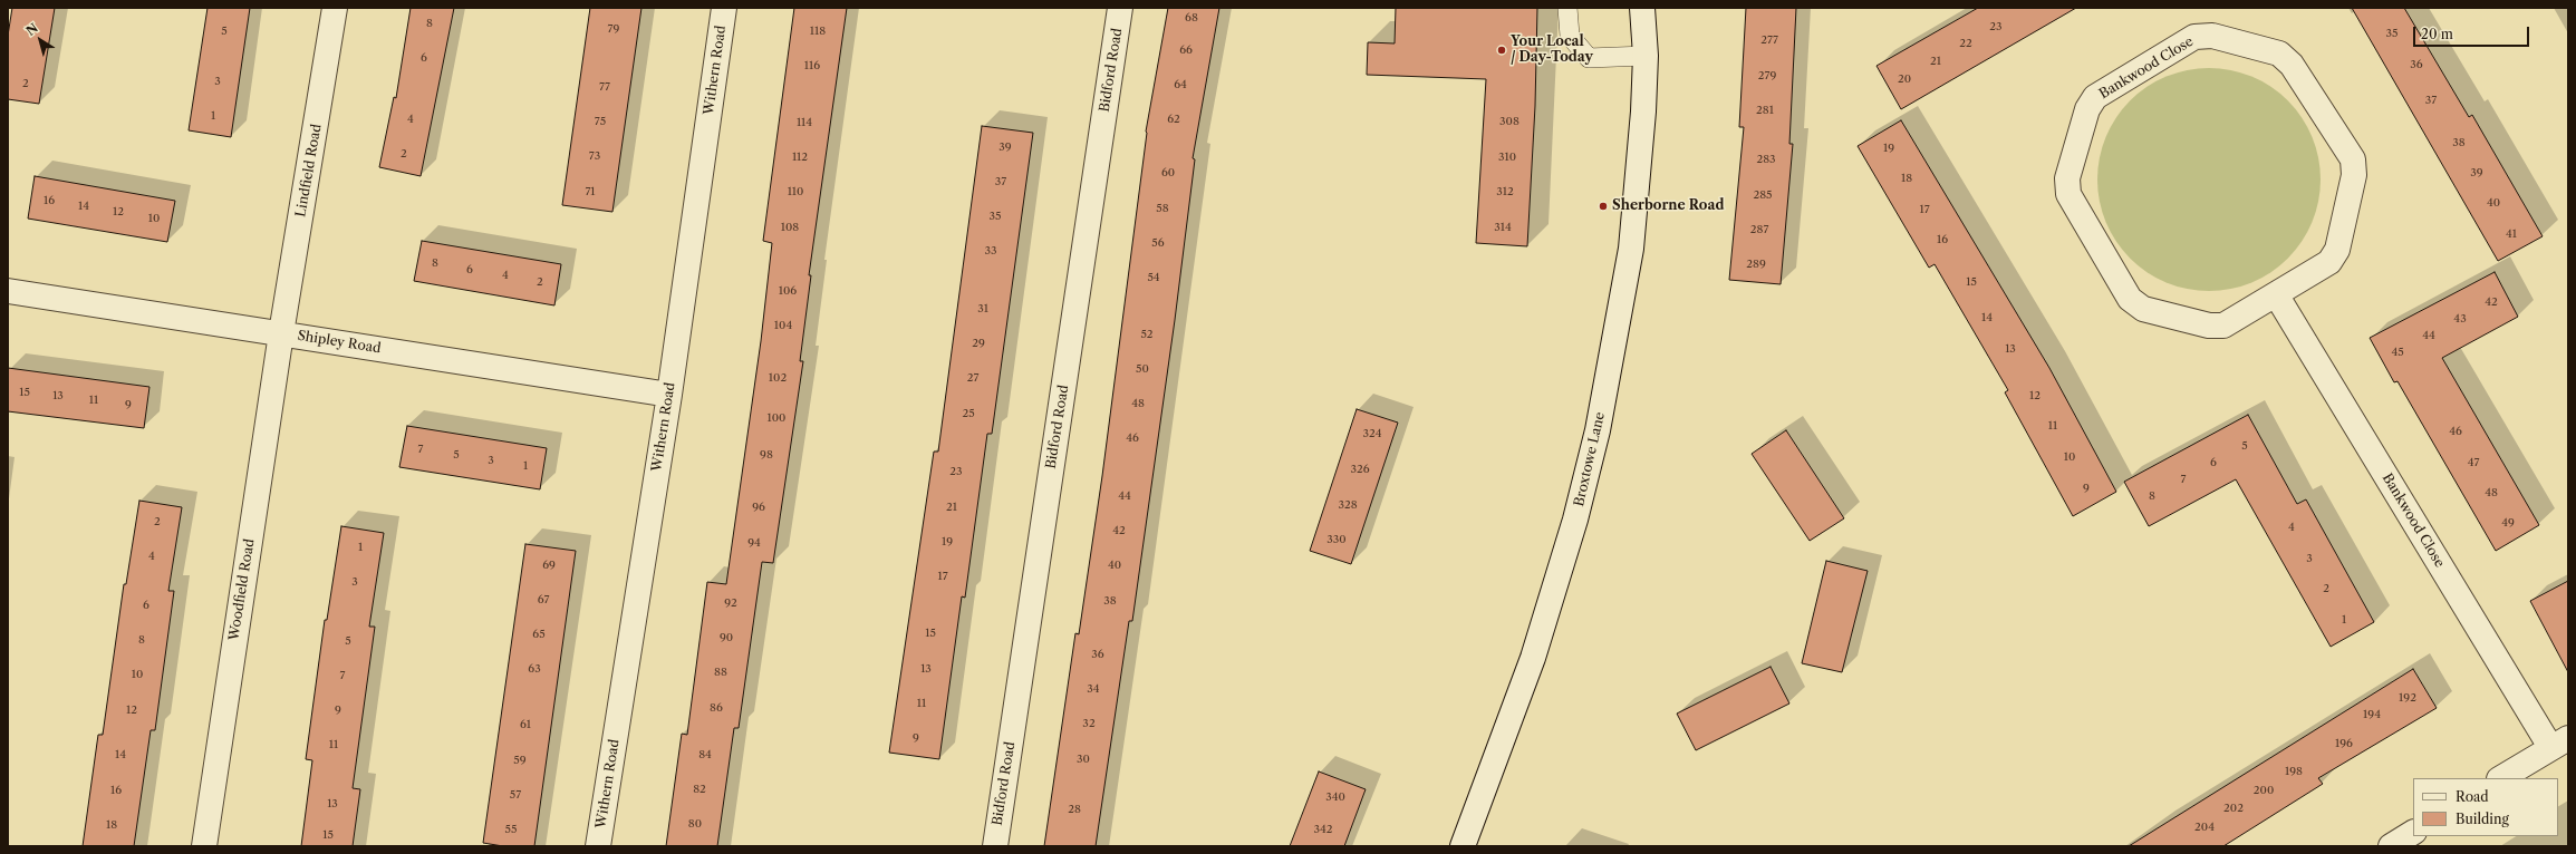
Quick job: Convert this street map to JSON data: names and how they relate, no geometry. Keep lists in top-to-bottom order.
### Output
{
  "streets": {
    "street": [
      "Bankwood Close",
      "Withern Road",
      "Bidford Road",
      "Lindfield Road",
      "Shipley Road",
      "Broxtowe Lane",
      "Woodfield Road"
    ]
  },
  "crossings": [
    ["Withern Road", "Shipley Road"],
    ["Lindfield Road", "Shipley Road"],
    ["Lindfield Road", "Woodfield Road"],
    ["Shipley Road", "Woodfield Road"]
  ],
  "places": ["Your Local / Day-Today", "Sherborne Road"],
  "house_numbers": [
    "68",
    "8",
    "23",
    "79",
    "5",
    "118",
    "35",
    "277",
    "22",
    "66",
    "6",
    "21",
    "36",
    "116",
    "279",
    "20",
    "3",
    "2",
    "64",
    "77",
    "37",
    "281",
    "1",
    "4",
    "62",
    "75",
    "308",
    "114",
    "38",
    "39",
    "19",
    "2",
    "73",
    "112",
    "310",
    "283",
    "60",
    "39",
    "18",
    "37",
    "71",
    "110",
    "312",
    "285",
    "16",
    "40",
    "14",
    "58",
    "17",
    "12",
    "35",
    "10",
    "108",
    "314",
    "287",
    "41",
    "16",
    "56",
    "33",
    "8",
    "289",
    "6",
    "4",
    "54",
    "2",
    "15",
    "106",
    "42",
    "31",
    "14",
    "43",
    "104",
    "52",
    "44",
    "29",
    "13",
    "45",
    "50",
    "102",
    "27",
    "15",
    "13",
    "12",
    "11",
    "48",
    "9",
    "25",
    "100",
    "11",
    "46",
    "324",
    "46",
    "5",
    "7",
    "5",
    "98",
    "10",
    "3",
    "6",
    "47",
    "1",
    "326",
    "23",
    "7",
    "9",
    "48",
    "44",
    "8",
    "328",
    "96",
    "21",
    "2",
    "49",
    "4",
    "42",
    "330",
    "19",
    "94",
    "1",
    "4",
    "3",
    "69",
    "40",
    "17",
    "3",
    "2",
    "67",
    "38",
    "92",
    "6",
    "1",
    "15",
    "65",
    "90",
    "8",
    "5",
    "36",
    "63",
    "13",
    "88",
    "10",
    "7",
    "34",
    "192",
    "11",
    "86",
    "12",
    "9",
    "194",
    "32",
    "61",
    "9",
    "196",
    "11",
    "14",
    "84",
    "30",
    "59",
    "198",
    "82",
    "16",
    "200",
    "57",
    "340",
    "13",
    "202",
    "28",
    "80",
    "18",
    "204",
    "55",
    "342",
    "15"
  ],
  "legend": ["Road", "Building"],
  "scale_bar": "20 m",
  "north": "top left"
}
